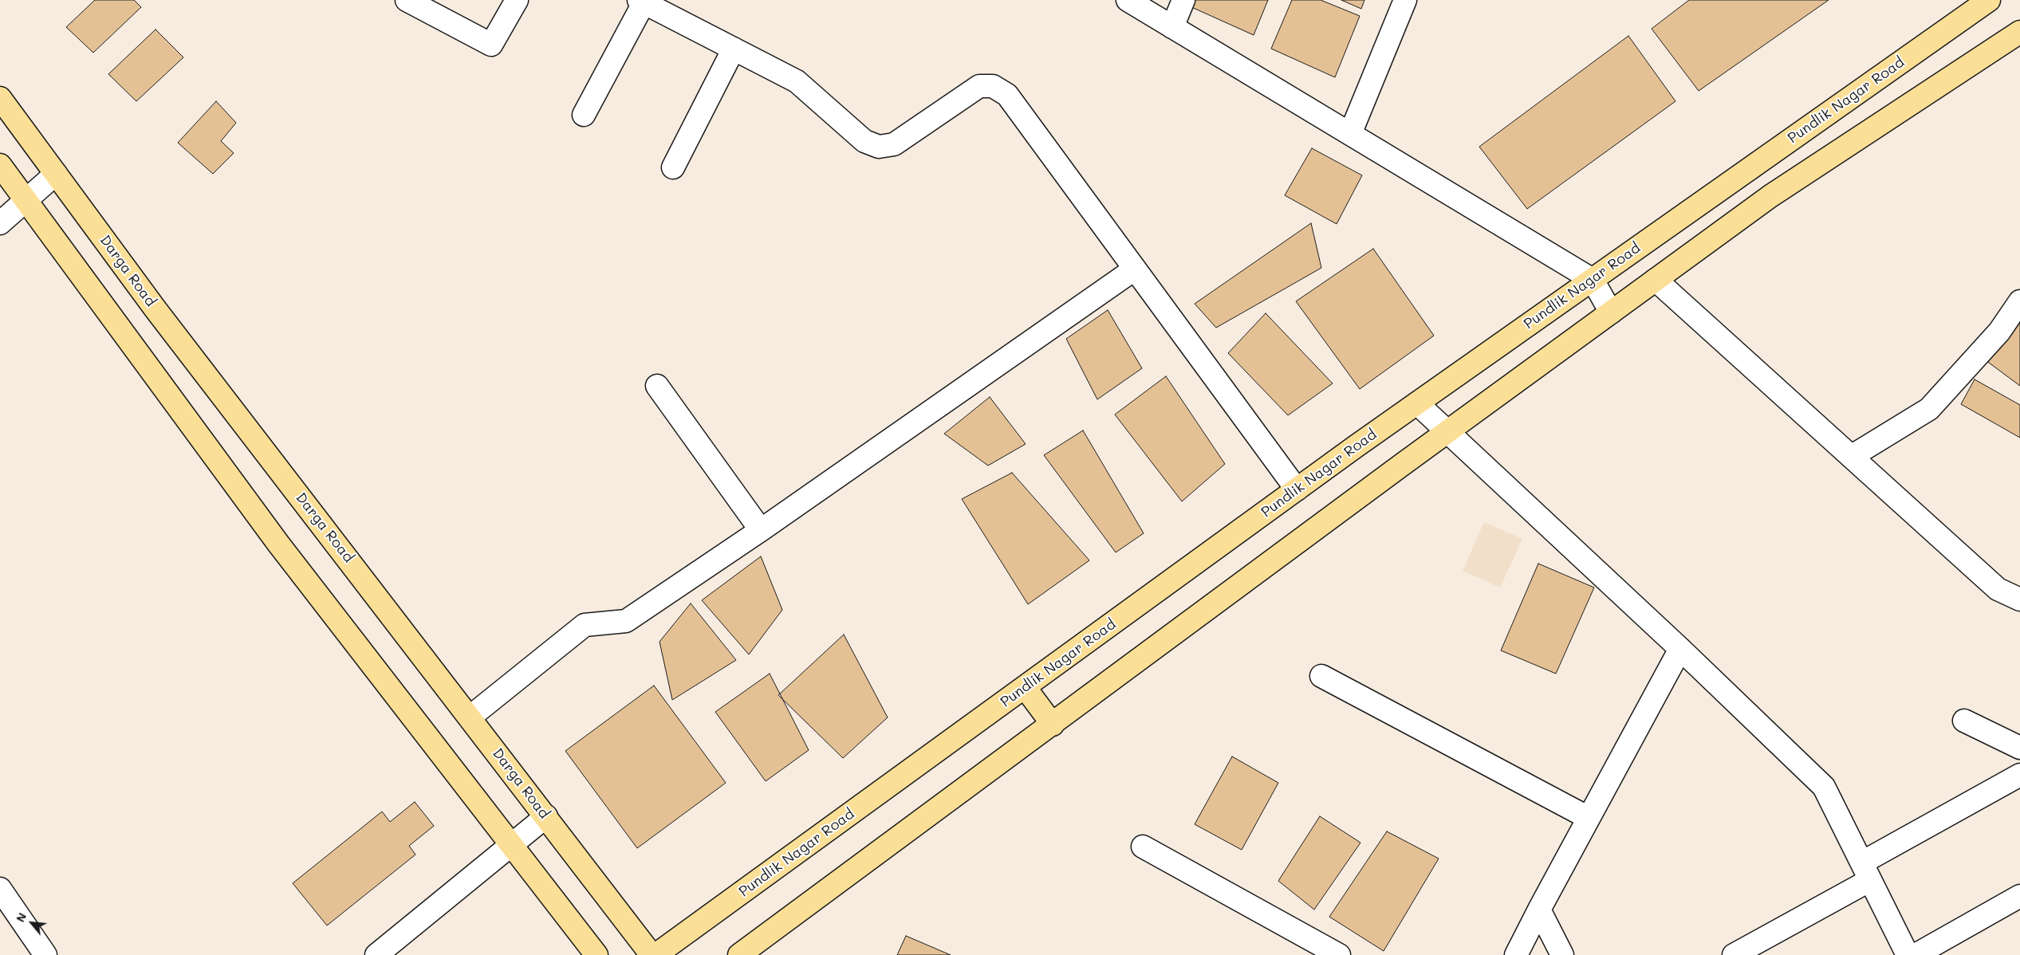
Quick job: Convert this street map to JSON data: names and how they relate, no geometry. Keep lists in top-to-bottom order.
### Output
{
  "streets": {
    "main road": ["Pundlik Nagar Road", "Darga Road"]
  },
  "north": "top left"
}
